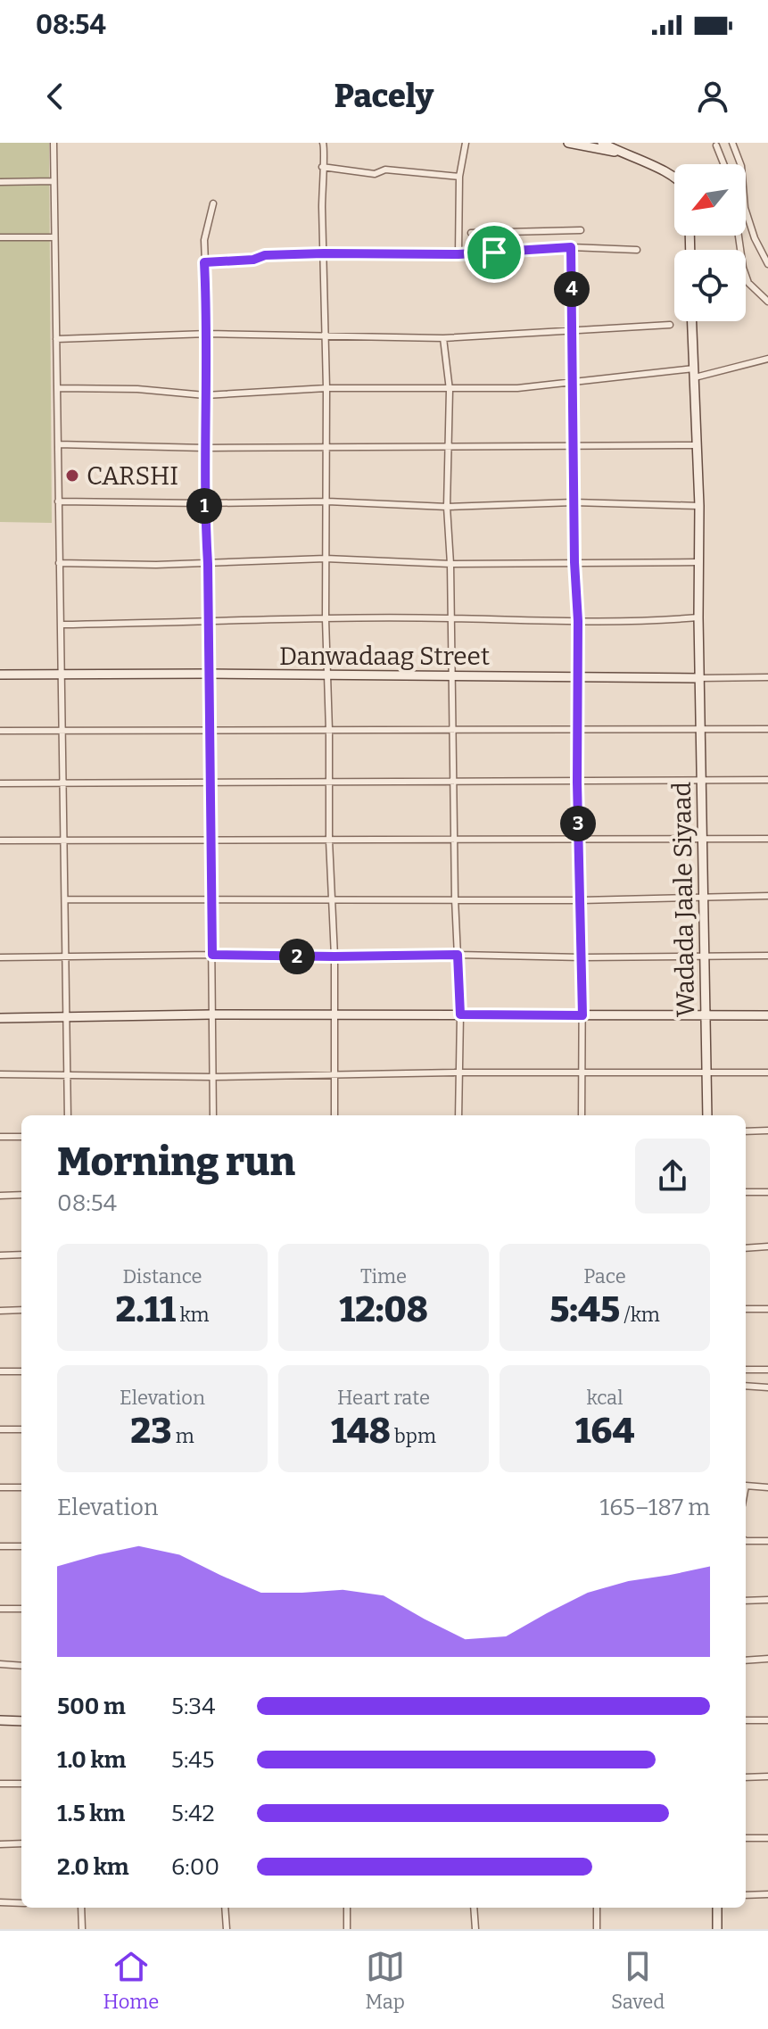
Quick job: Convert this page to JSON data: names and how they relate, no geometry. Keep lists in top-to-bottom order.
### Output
{
  "streets": {
    "street": ["Danwadaag Street", "Wadada Jaale Siyaad"]
  },
  "crossings": [
    ["Danwadaag Street", "Wadada Jaale Siyaad"]
  ],
  "places": ["CARSHI"],
  "north": "bottom left",
  "page": {
    "status": "08:54",
    "header": "Pacely",
    "pins": [
      "4",
      "1",
      "3",
      "2"
    ],
    "heading": ["Morning run", "08:54"],
    "stats": [
      ["Distance", "2.11 km"],
      ["Time", "12:08"],
      ["Pace", "5:45 /km"],
      ["Elevation", "23 m"],
      ["Heart rate", "148 bpm"],
      ["kcal", "164"]
    ],
    "chart": ["Elevation", "165–187 m"],
    "list": [
      {
        "name": "500 m",
        "note": "5:34"
      },
      {
        "name": "1.0 km",
        "note": "5:45"
      },
      {
        "name": "1.5 km",
        "note": "5:42"
      },
      {
        "name": "2.0 km",
        "note": "6:00"
      }
    ],
    "tabs": ["Home", "Map", "Saved"]
  }
}
